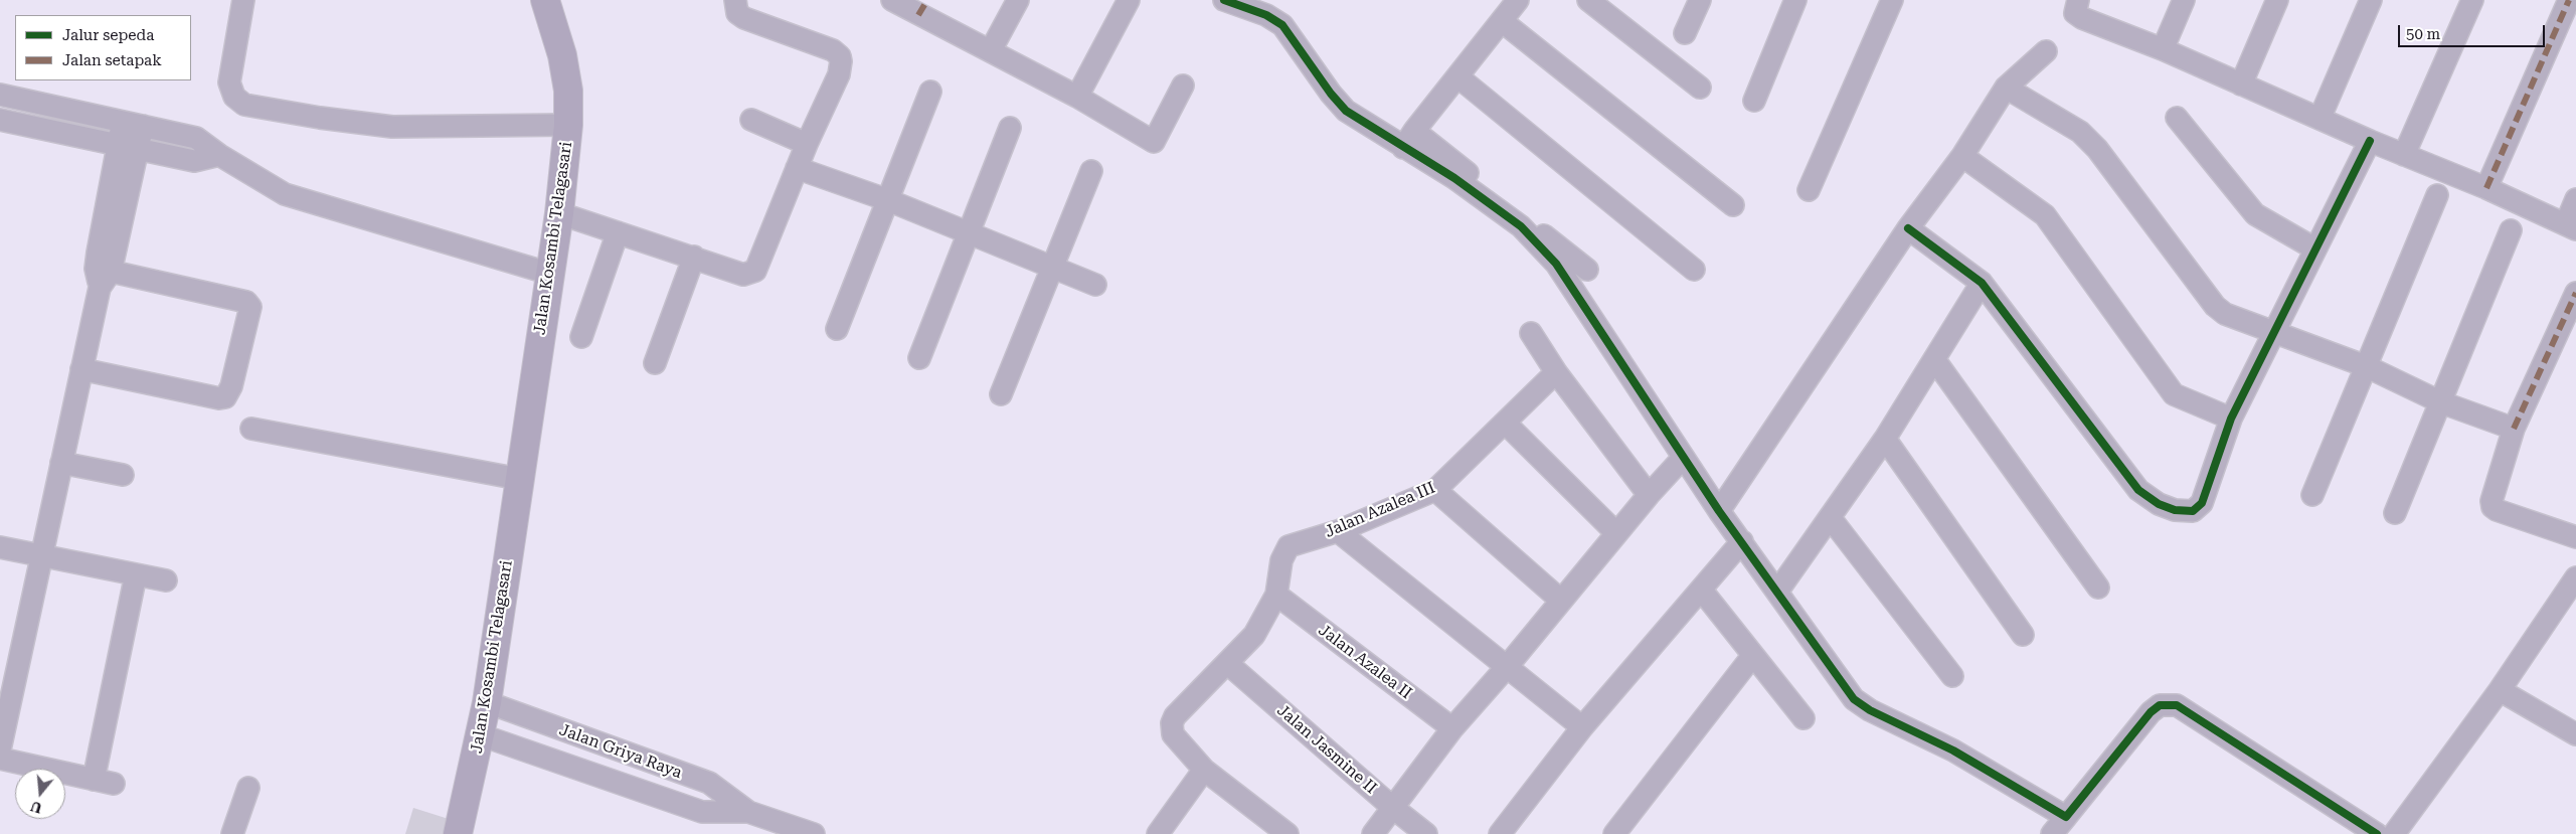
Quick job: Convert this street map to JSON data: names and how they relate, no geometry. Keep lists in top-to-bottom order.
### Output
{
  "streets": {
    "main road": ["Jalan Kosambi Telagasari"],
    "street": [
      "Jalan Azalea III",
      "Jalan Azalea II",
      "Jalan Jasmine II",
      "Jalan Griya Raya"
    ]
  },
  "crossings": [
    ["Jalan Kosambi Telagasari", "Jalan Griya Raya"],
    ["Jalan Azalea III", "Jalan Azalea II"],
    ["Jalan Azalea III", "Jalan Jasmine II"]
  ],
  "legend": ["Jalur sepeda", "Jalan setapak"],
  "scale_bar": "50 m",
  "north": "bottom"
}
